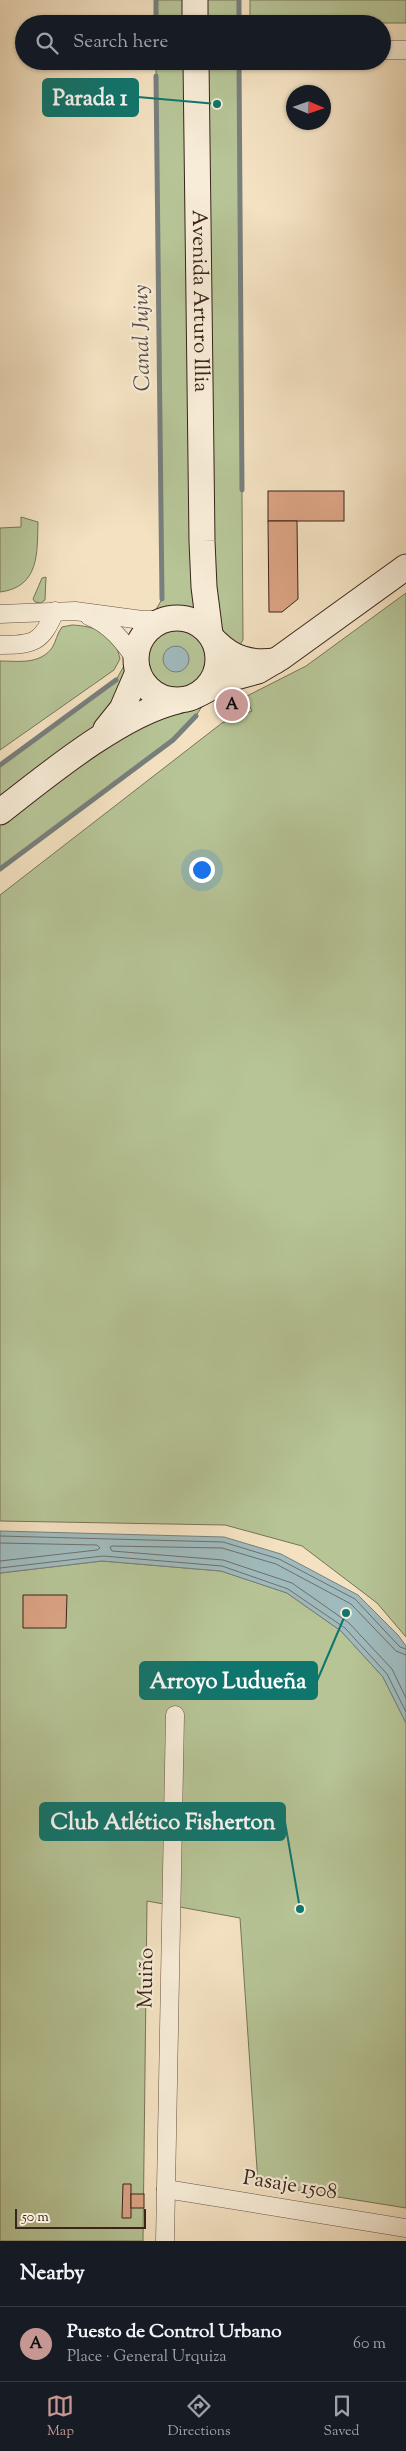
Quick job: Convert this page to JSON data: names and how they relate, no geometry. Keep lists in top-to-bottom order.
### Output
{
  "streets": {
    "main road": ["Avenida Arturo Illia"],
    "street": ["Muiño", "Pasaje 1508"]
  },
  "crossings": [
    ["Muiño", "Pasaje 1508"]
  ],
  "water": ["Canal Jujuy"],
  "places": ["Parada 1", "Arroyo Ludueña", "Club Atlético Fisherton"],
  "scale_bar": "50 m",
  "north": "right",
  "page": {
    "search": "Search here",
    "pins": "A",
    "scale": "50 m",
    "heading": "Nearby",
    "list": [
      {
        "mark": "A",
        "name": "Puesto de Control Urbano",
        "note": "Place · General Urquiza",
        "value": "60 m"
      }
    ],
    "nav": ["Map", "Directions", "Saved"]
  }
}
